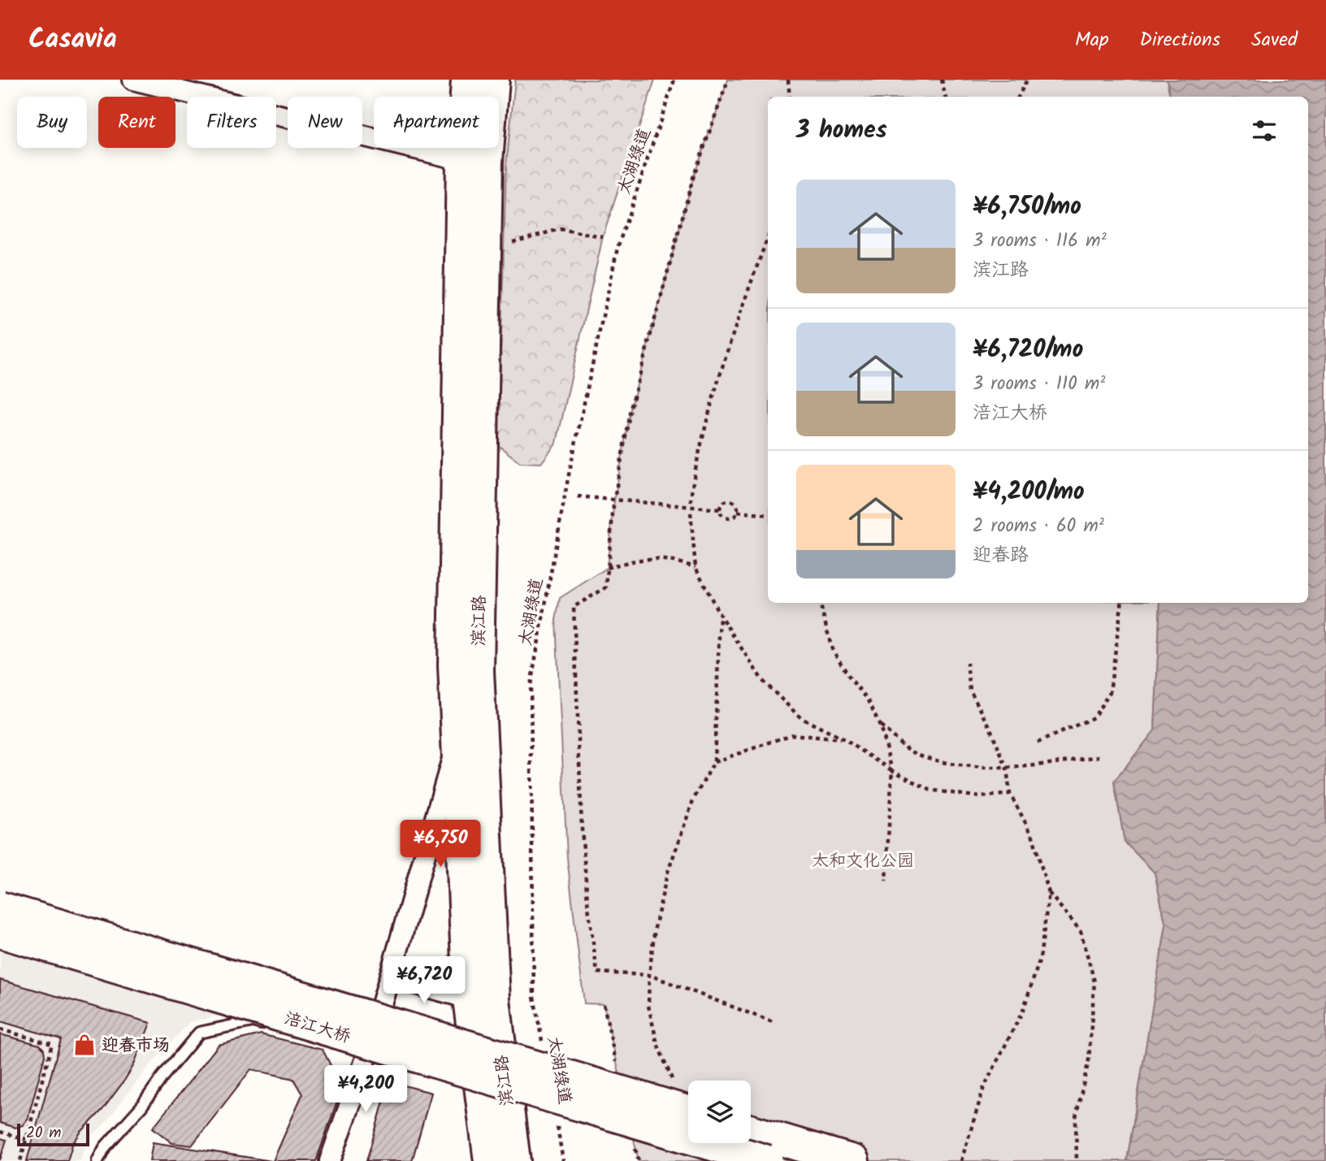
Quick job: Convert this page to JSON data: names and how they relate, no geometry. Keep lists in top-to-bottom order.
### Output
{
  "streets": {
    "main road": ["滨江路", "涪江大桥"],
    "path": ["太湖绿道"]
  },
  "parks": ["太和文化公园"],
  "places": {
    "shop": ["迎春市场"]
  },
  "scale_bar": "20 m",
  "page": {
    "header": "Casavia",
    "nav": ["Map", "Directions", "Saved"],
    "chip": [
      "Buy",
      "Rent",
      "Filters",
      "New",
      "Apartment"
    ],
    "heading": "3 homes",
    "list": [
      {
        "name": "¥6,750/mo",
        "note": "3 rooms · 116 m² · 滨江路"
      },
      {
        "name": "¥6,720/mo",
        "note": "3 rooms · 110 m² · 涪江大桥"
      },
      {
        "name": "¥4,200/mo",
        "note": "2 rooms · 60 m² · 迎春路"
      }
    ],
    "price": ["¥6,750", "¥6,720", "¥4,200"],
    "scale": "20 m"
  }
}
